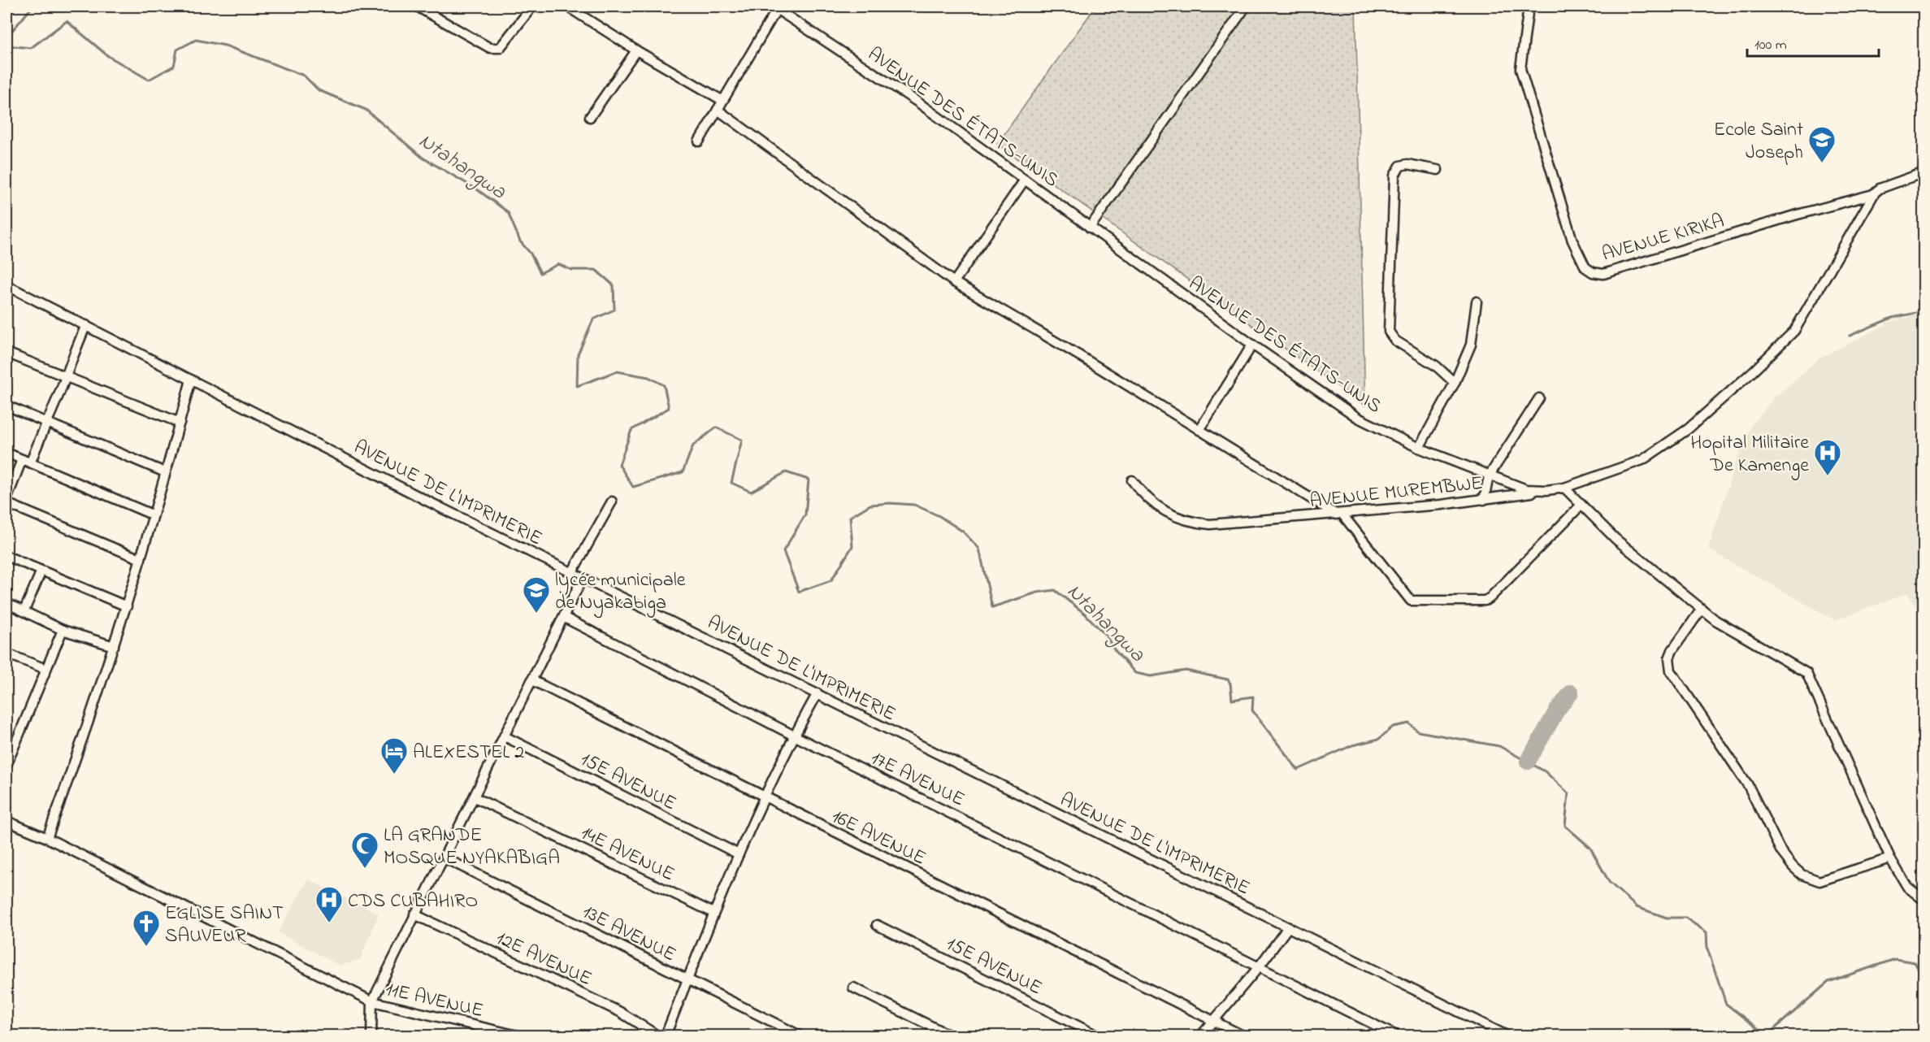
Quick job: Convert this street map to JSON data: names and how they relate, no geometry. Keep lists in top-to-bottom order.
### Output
{
  "streets": {
    "street": [
      "AVENUE DES ÉTATS-UNIS",
      "AVENUE KIRIKA",
      "AVENUE MUREMBWE",
      "AVENUE DE L'IMPRIMERIE",
      "17E AVENUE",
      "15E AVENUE",
      "16E AVENUE",
      "14E AVENUE",
      "13E AVENUE",
      "12E AVENUE",
      "11E AVENUE"
    ]
  },
  "crossings": [
    ["AVENUE DES ÉTATS-UNIS", "AVENUE KIRIKA"],
    ["AVENUE DES ÉTATS-UNIS", "AVENUE MUREMBWE"]
  ],
  "water": ["Ntahangwa"],
  "places": {
    "school or university": ["Ecole Saint Joseph", "lycée municipale de Nyakabiga"],
    "hospital": ["Hopital Militaire De Kamenge", "CDS CUBAHIRO"],
    "hotel": ["ALEXESTEL 2"],
    "mosque": ["LA GRANDE MOSQUE NYAKABIGA"],
    "church": ["EGLISE SAINT SAUVEUR"]
  },
  "scale_bar": "100 m"
}
